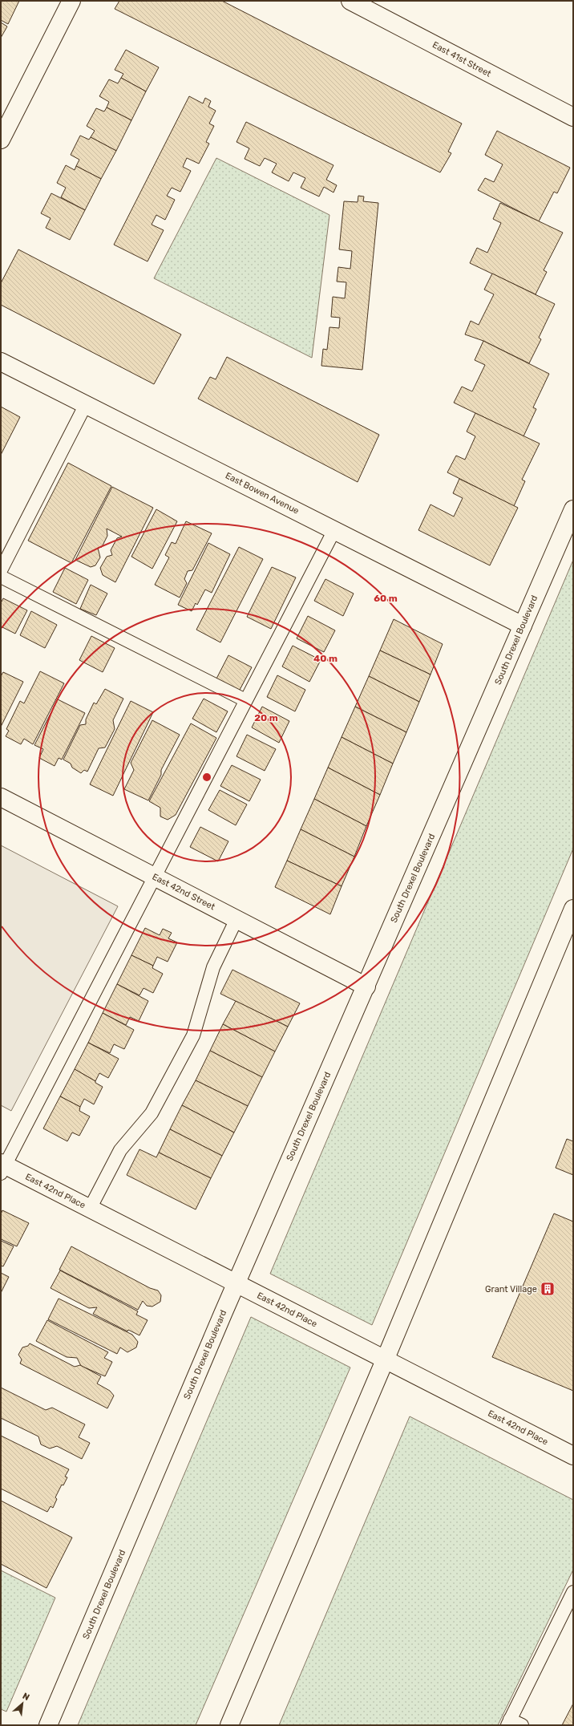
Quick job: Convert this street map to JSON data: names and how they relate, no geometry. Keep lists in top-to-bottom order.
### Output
{
  "streets": {
    "street": [
      "East 41st Street",
      "East Bowen Avenue",
      "South Drexel Boulevard",
      "East 42nd Street",
      "East 42nd Place"
    ]
  },
  "crossings": [
    ["East Bowen Avenue", "South Drexel Boulevard"],
    ["South Drexel Boulevard", "East 42nd Street"],
    ["South Drexel Boulevard", "East 42nd Place"]
  ],
  "places": {
    "building": ["Grant Village"]
  },
  "north": "top right",
  "rings": ["60 m", "40 m", "20 m"]
}
